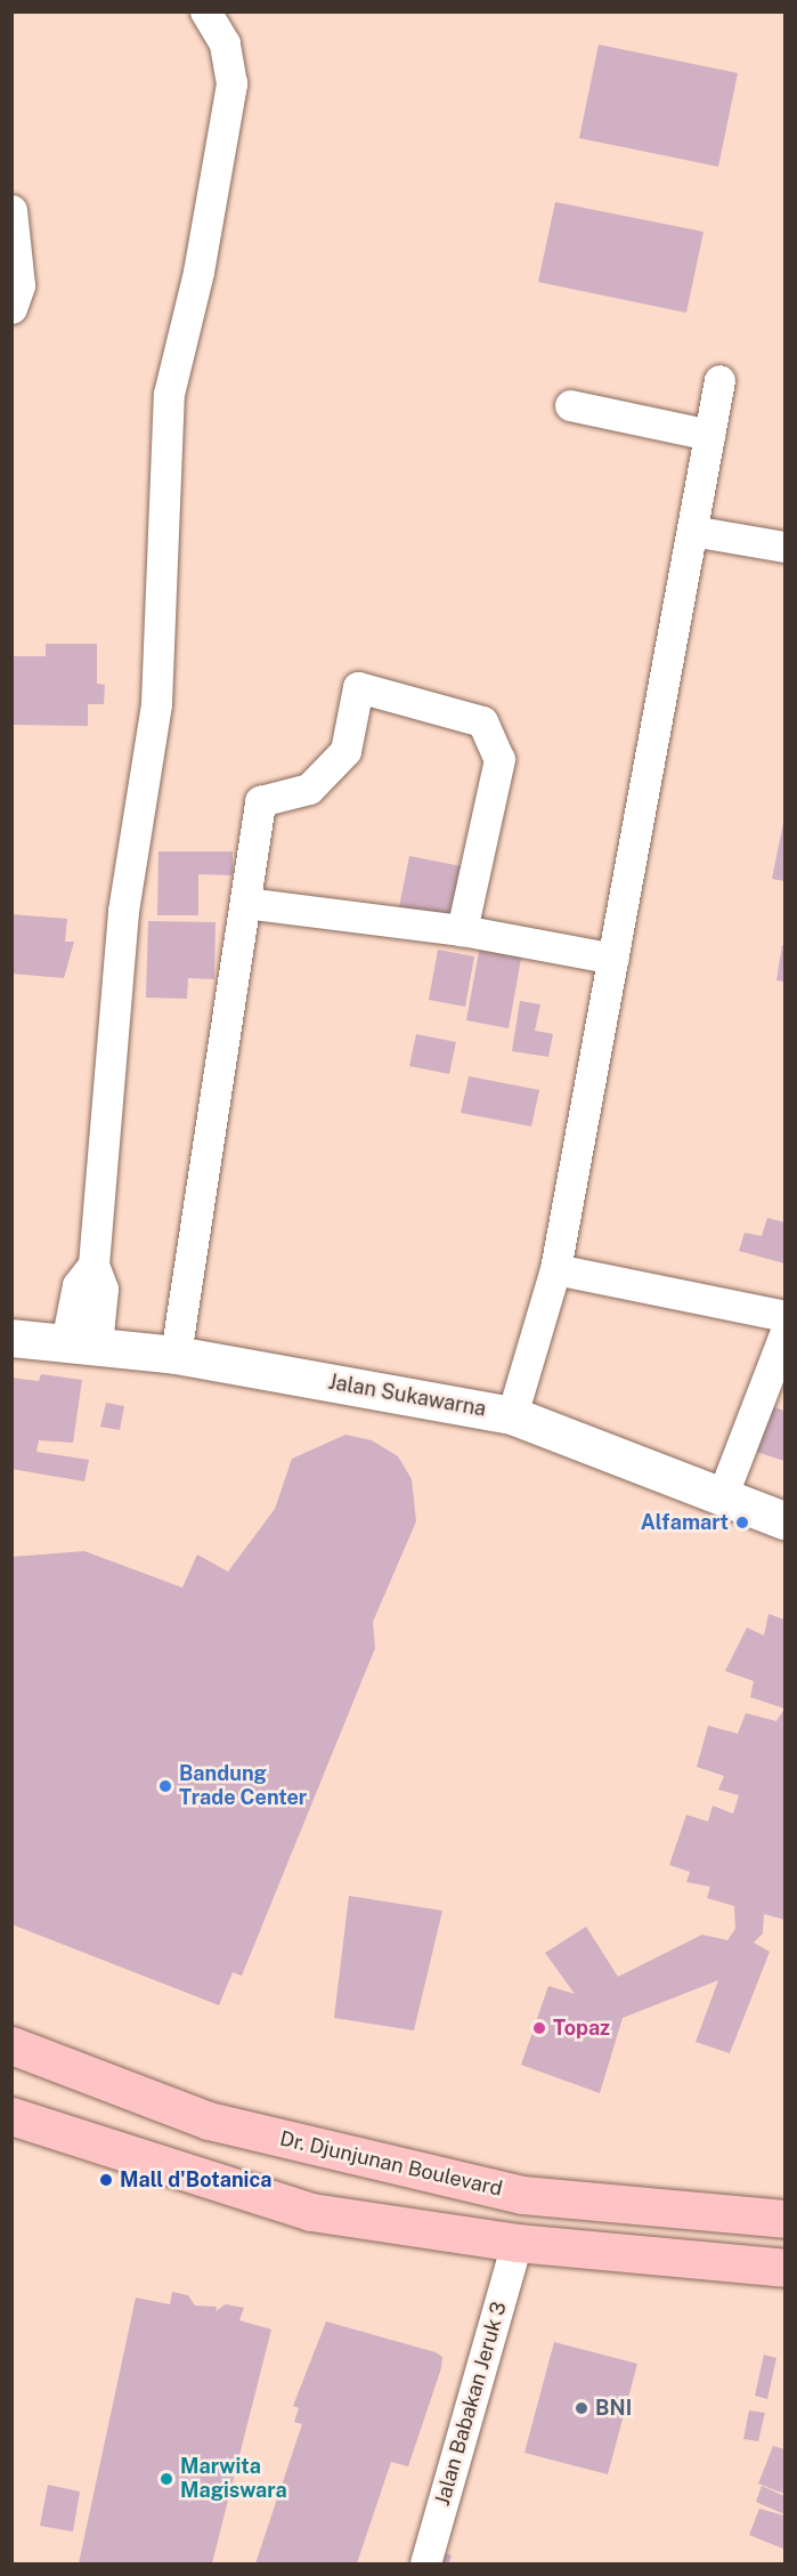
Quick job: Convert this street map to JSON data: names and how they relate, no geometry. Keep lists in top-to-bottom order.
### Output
{
  "streets": {
    "highway": ["Dr. Djunjunan Boulevard"],
    "street": ["Jalan Sukawarna", "Jalan Babakan Jeruk 3"]
  },
  "places": [
    "Alfamart",
    "Bandung Trade Center",
    "Topaz",
    "Mall d'Botanica",
    "BNI",
    "Marwita Magiswara"
  ]
}
